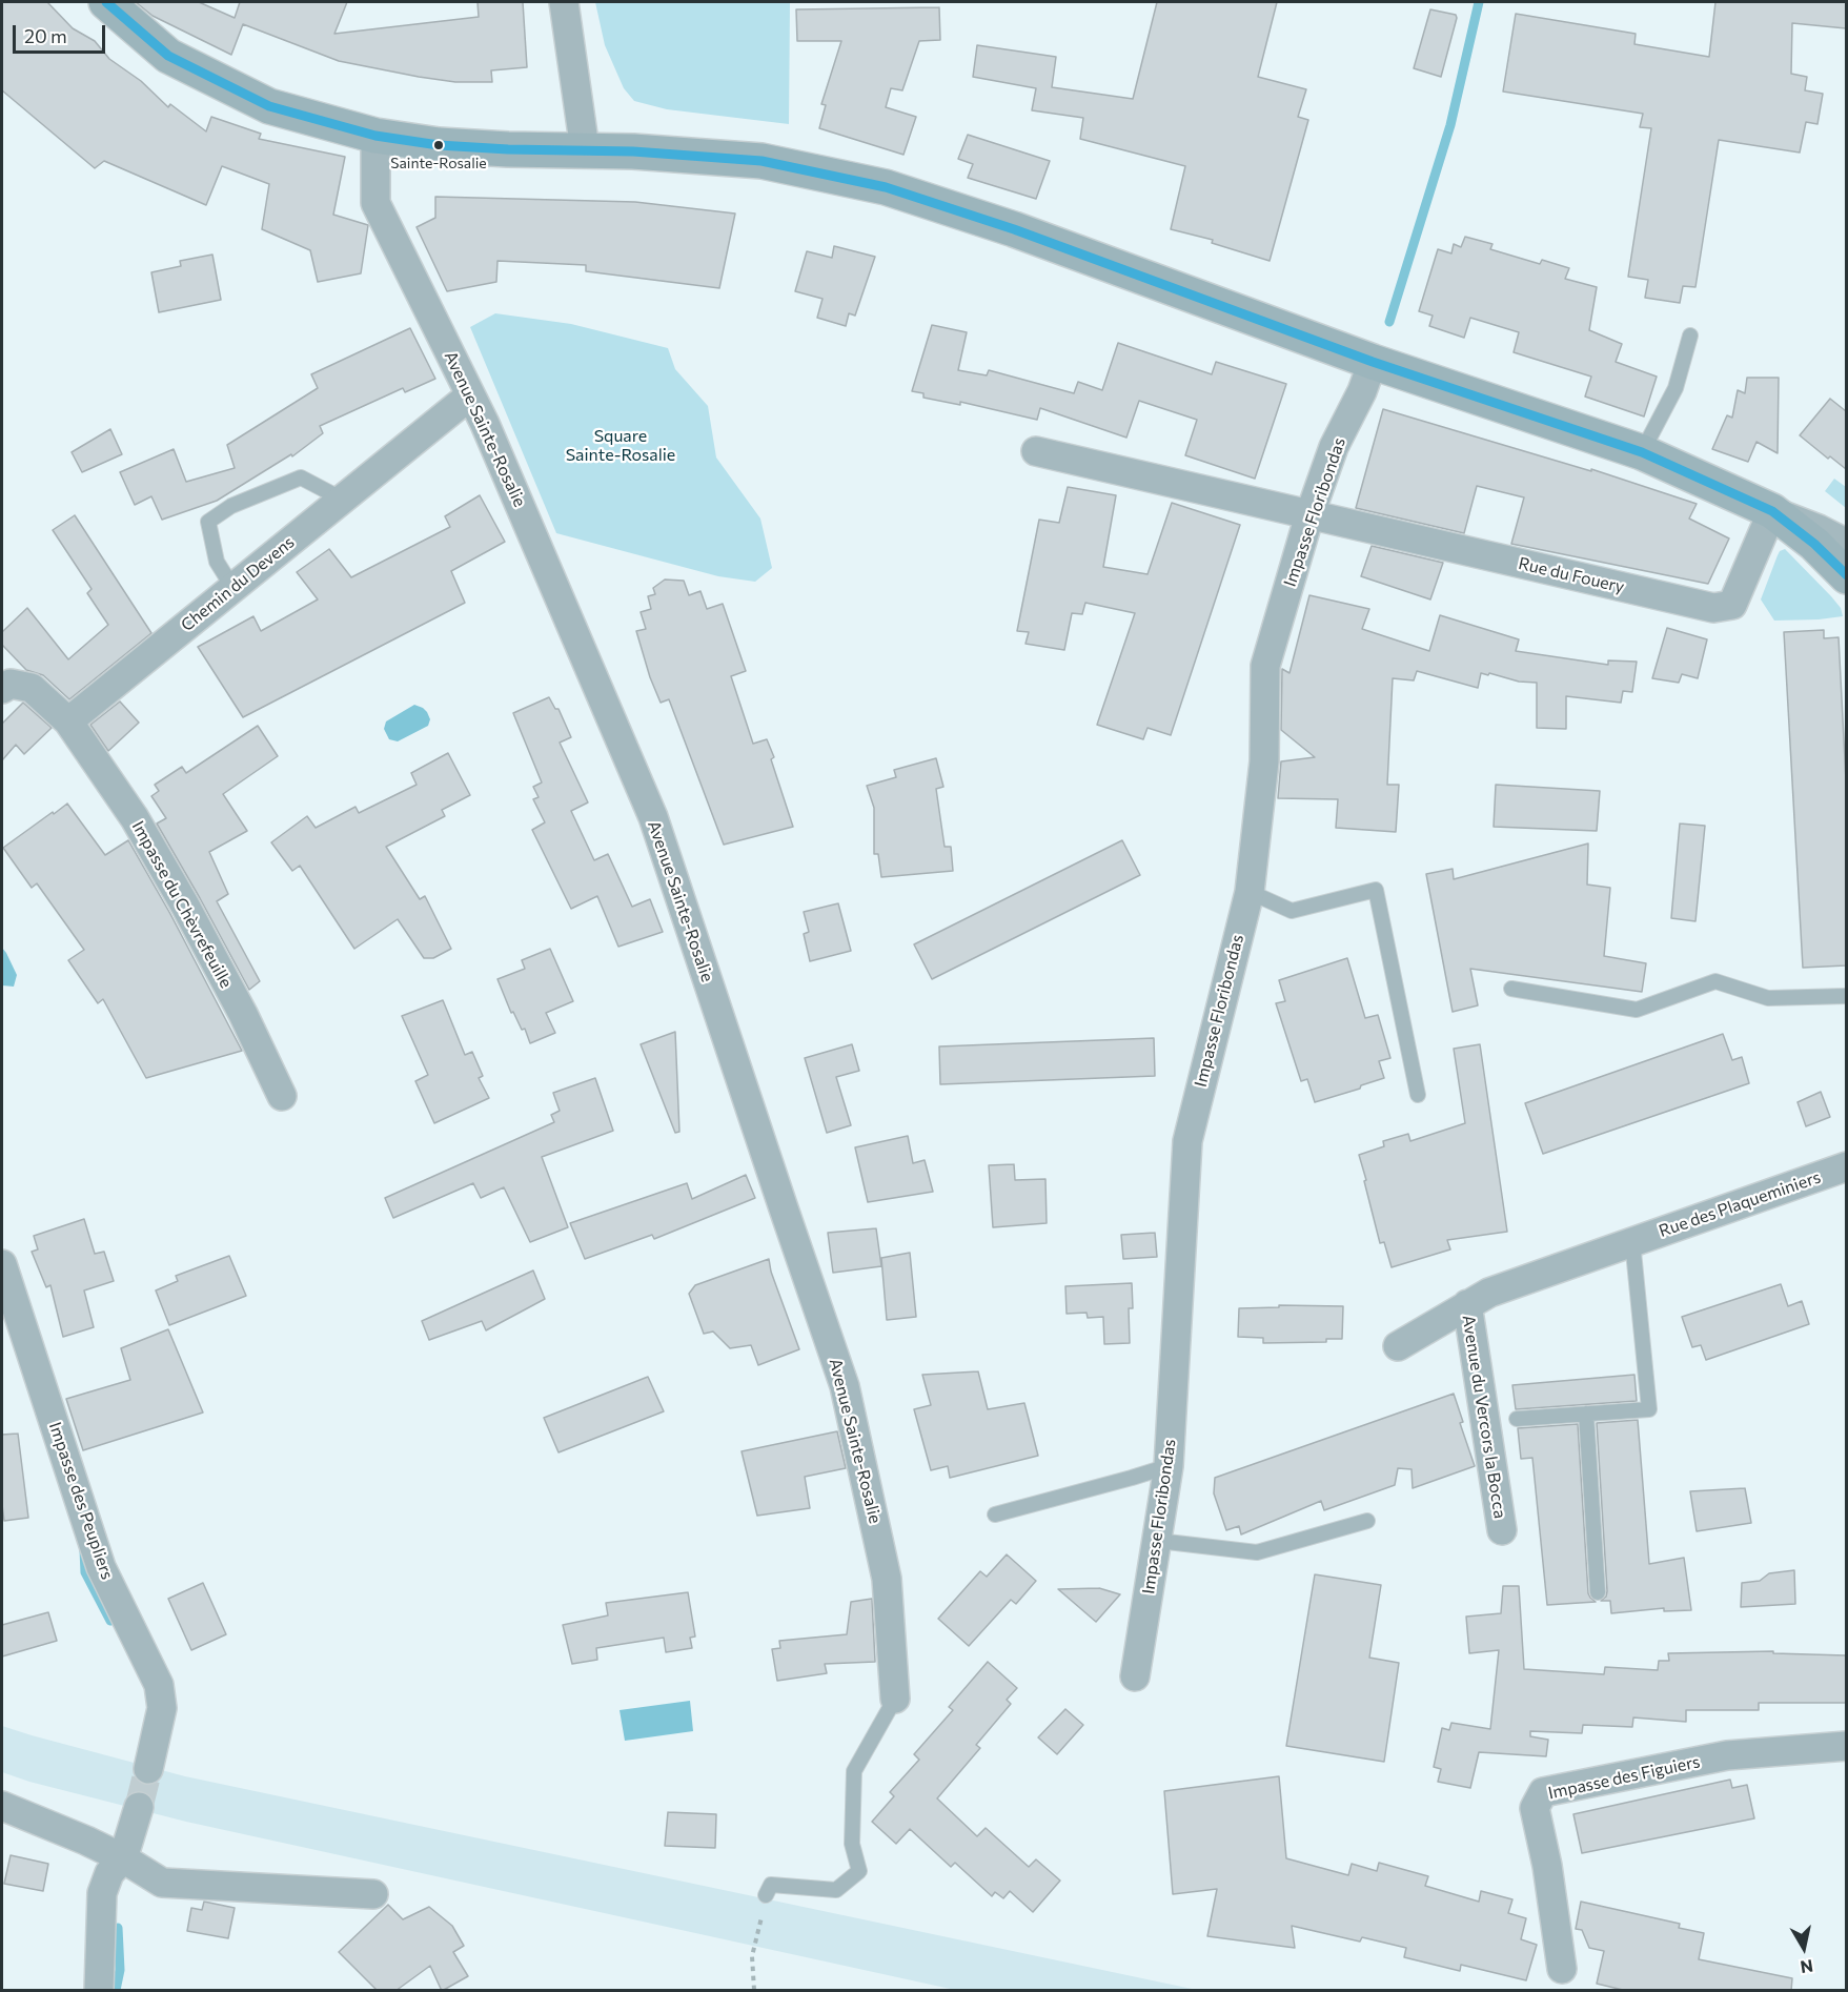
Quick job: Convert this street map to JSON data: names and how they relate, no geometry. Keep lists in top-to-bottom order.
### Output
{
  "streets": {
    "street": [
      "Avenue Sainte-Rosalie",
      "Impasse Floribondas",
      "Rue du Fouery",
      "Chemin du Devens",
      "Impasse du Chèvrefeuille",
      "Rue des Plaqueminiers",
      "Avenue du Vercors la Bocca",
      "Impasse des Peupliers",
      "Impasse des Figuiers"
    ]
  },
  "crossings": [
    ["Avenue Sainte-Rosalie", "Chemin du Devens"],
    ["Impasse Floribondas", "Rue du Fouery"],
    ["Chemin du Devens", "Impasse du Chèvrefeuille"],
    ["Rue des Plaqueminiers", "Avenue du Vercors la Bocca"]
  ],
  "parks": ["Square Sainte-Rosalie"],
  "places": ["Sainte-Rosalie"],
  "scale_bar": "20 m",
  "north": "bottom"
}
